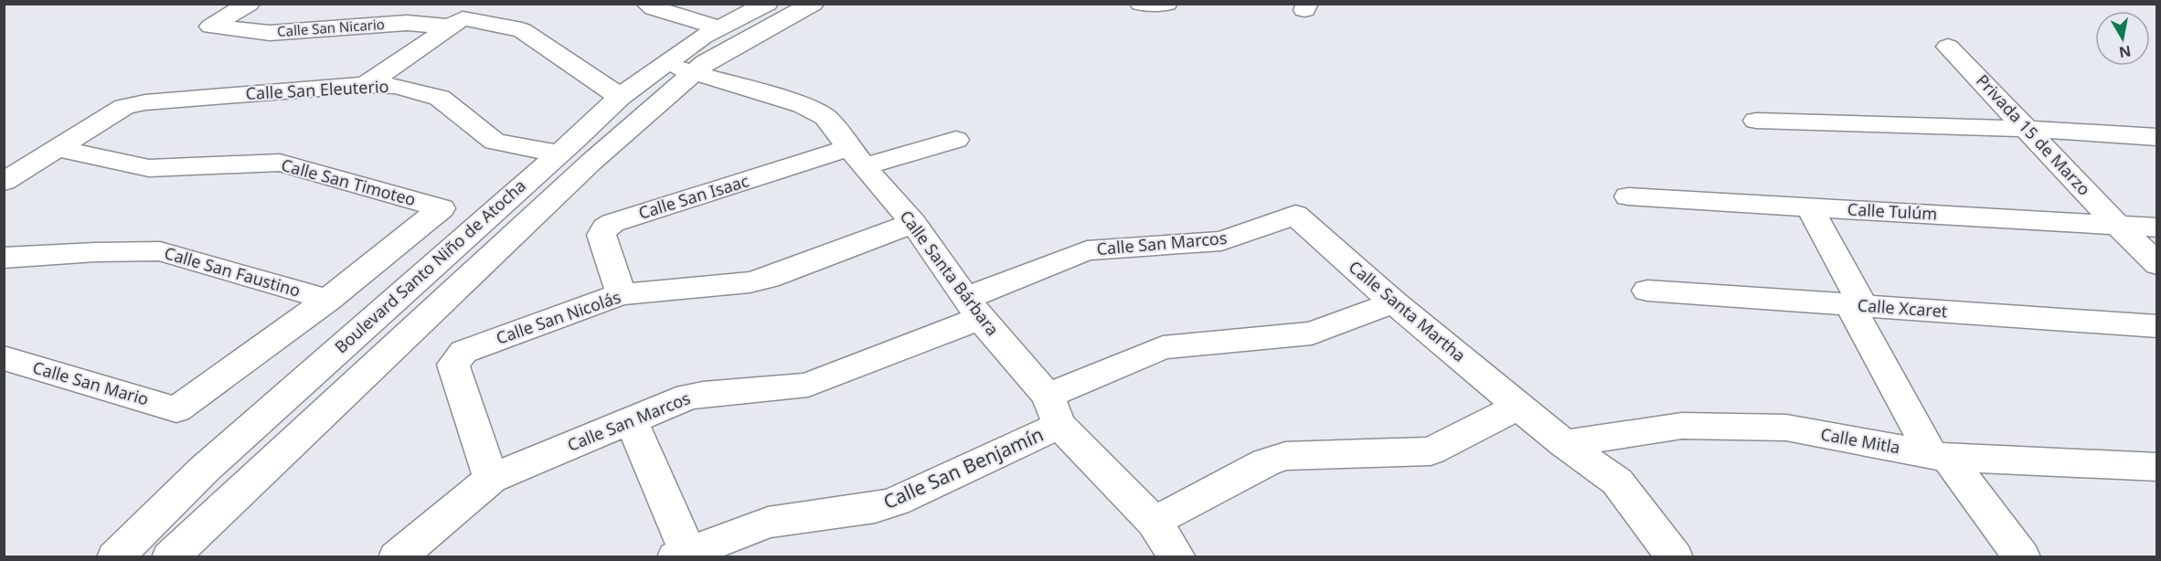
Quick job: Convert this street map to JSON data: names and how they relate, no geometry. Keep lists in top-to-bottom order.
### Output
{
  "streets": {
    "street": [
      "Calle San Nicario",
      "Calle San Eleuterio",
      "Privada 15 de Marzo",
      "Calle San Timoteo",
      "Calle San Isaac",
      "Calle Tulúm",
      "Calle San Marcos",
      "Boulevard Santo Niño de Atocha",
      "Calle San Faustino",
      "Calle Santa Bárbara",
      "Calle Xcaret",
      "Calle Santa Martha",
      "Calle San Nicolás",
      "Calle San Mario",
      "Calle Mitla",
      "Calle San Benjamín"
    ]
  },
  "crossings": [
    ["Calle San Nicario", "Boulevard Santo Niño de Atocha"],
    ["Calle San Eleuterio", "Calle San Timoteo"],
    ["Calle San Eleuterio", "Boulevard Santo Niño de Atocha"],
    ["Privada 15 de Marzo", "Calle Tulúm"],
    ["Calle San Timoteo", "Calle San Faustino"],
    ["Calle San Timoteo", "Calle San Mario"],
    ["Calle San Isaac", "Calle Santa Bárbara"],
    ["Calle San Isaac", "Calle San Nicolás"],
    ["Calle San Marcos", "Calle Santa Bárbara"],
    ["Calle San Marcos", "Calle Santa Martha"],
    ["Calle San Marcos", "Calle San Nicolás"],
    ["Boulevard Santo Niño de Atocha", "Calle Santa Bárbara"],
    ["Calle San Faustino", "Calle San Mario"],
    ["Calle Santa Bárbara", "Calle San Nicolás"],
    ["Calle Santa Bárbara", "Calle San Benjamín"],
    ["Calle Santa Martha", "Calle Mitla"],
    ["Calle Santa Martha", "Calle San Benjamín"]
  ],
  "north": "bottom"
}
